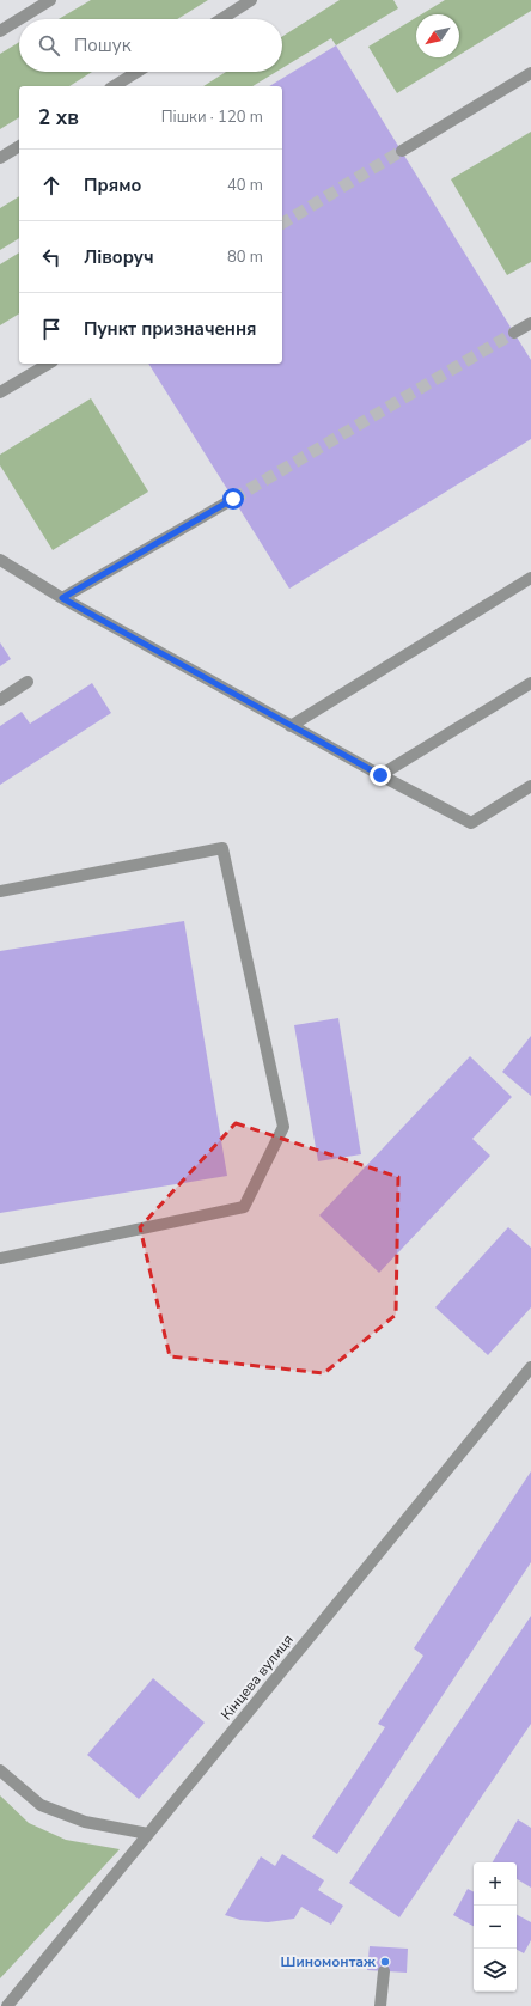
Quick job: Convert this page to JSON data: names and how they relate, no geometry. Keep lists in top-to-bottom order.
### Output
{
  "streets": {
    "street": ["Кінцева вулиця"]
  },
  "places": ["Шиномонтаж"],
  "north": "bottom left",
  "page": {
    "search": "Пошук",
    "heading": ["2 хв", "Пішки · 120 m"],
    "list": [
      ["Прямо", "40 m"],
      ["Ліворуч", "80 m"],
      "Пункт призначення"
    ],
    "map_buttons": ["+", "−"]
  }
}
